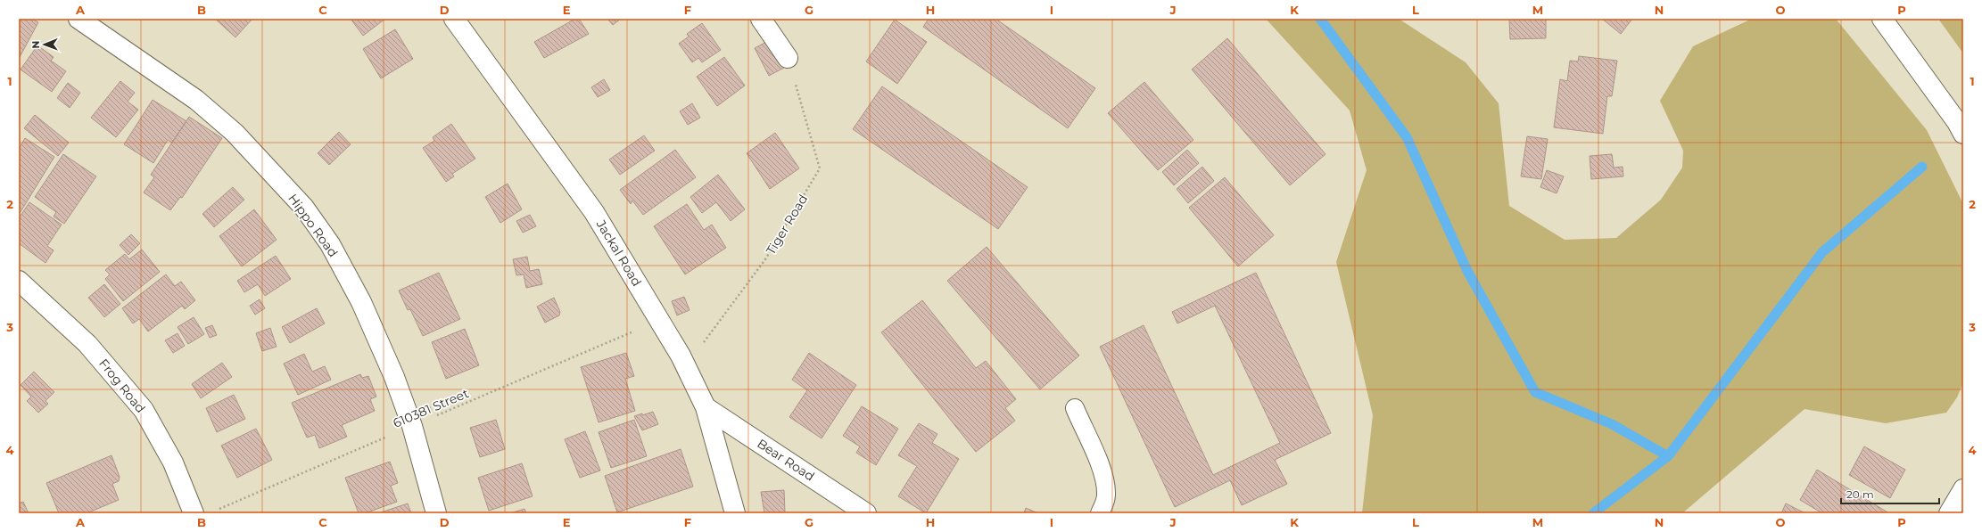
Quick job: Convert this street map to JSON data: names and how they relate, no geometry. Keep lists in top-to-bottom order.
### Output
{
  "streets": {
    "street": [
      "Hippo Road",
      "Jackal Road",
      "Frog Road",
      "Bear Road"
    ],
    "path": ["Tiger Road", "610381 Street"]
  },
  "crossings": [
    ["Tiger Road", "Jackal Road"],
    ["Hippo Road", "610381 Street"],
    ["Jackal Road", "610381 Street"],
    ["Jackal Road", "Bear Road"]
  ],
  "scale_bar": "20 m",
  "north": "left",
  "grid": {
    "columns": [
      "A",
      "B",
      "C",
      "D",
      "E",
      "F",
      "G",
      "H",
      "I",
      "J",
      "K",
      "L",
      "M",
      "N",
      "O",
      "P"
    ],
    "rows": [
      "1",
      "2",
      "3",
      "4"
    ]
  }
}
